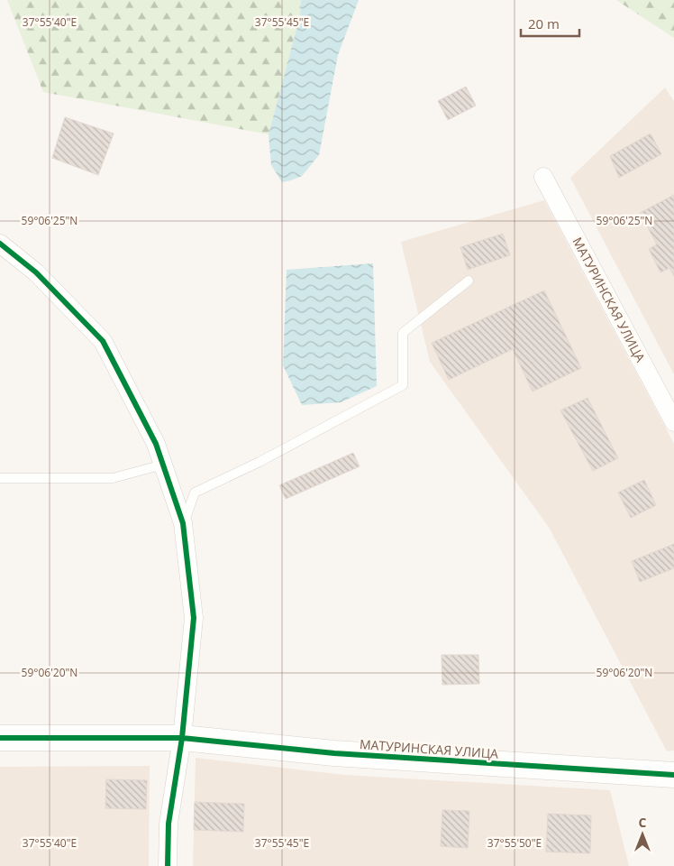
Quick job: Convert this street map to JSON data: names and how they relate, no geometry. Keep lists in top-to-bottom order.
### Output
{
  "streets": {
    "street": ["МАТУРИНСКАЯ УЛИЦА"]
  },
  "scale_bar": "20 m",
  "north": "top",
  "coordinates": [
    "37°55'40\"E",
    "37°55'45\"E",
    "59°06'25\"N",
    "59°06'20\"N",
    "37°55'50\"E"
  ]
}
